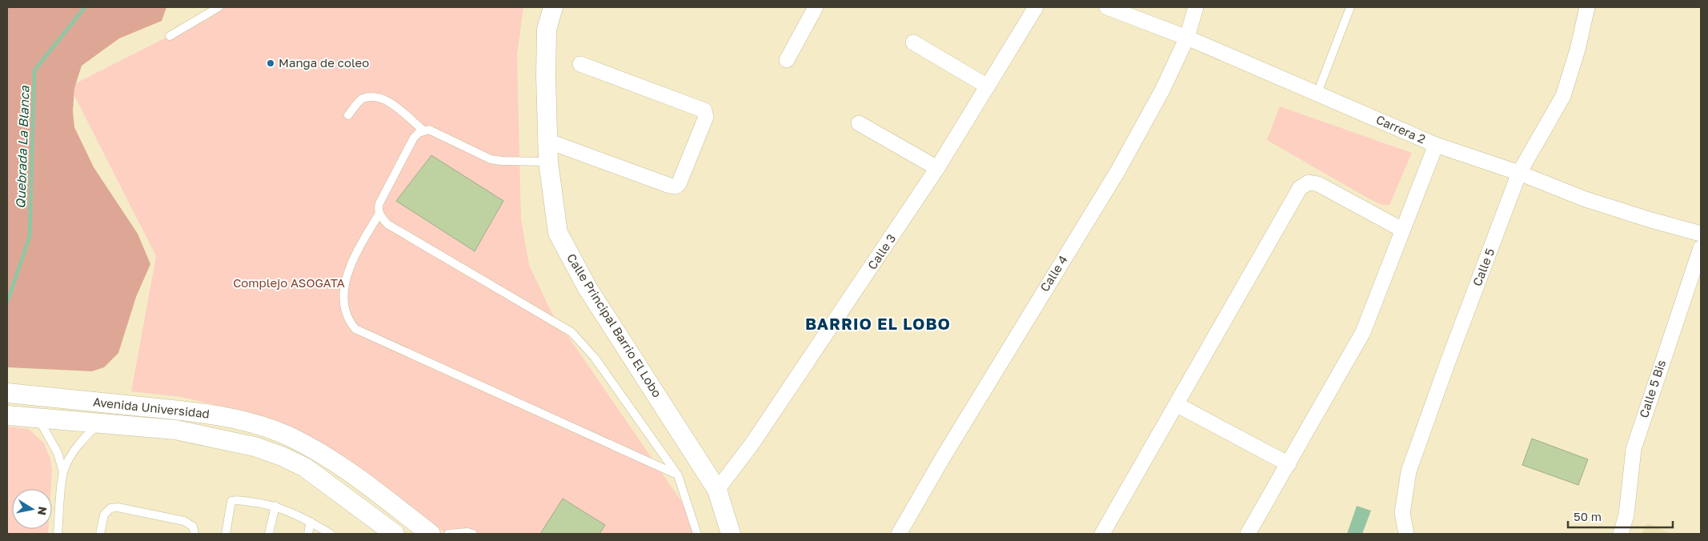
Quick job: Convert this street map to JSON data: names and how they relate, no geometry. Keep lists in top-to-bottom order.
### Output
{
  "streets": {
    "street": [
      "Carrera 2",
      "Calle 3",
      "Calle 5",
      "Calle 4",
      "Calle Principal Barrio El Lobo",
      "Calle 5 Bis",
      "Avenida Universidad"
    ]
  },
  "crossings": [
    ["Carrera 2", "Calle 5"],
    ["Carrera 2", "Calle 4"],
    ["Calle 3", "Calle Principal Barrio El Lobo"]
  ],
  "districts": ["BARRIO EL LOBO"],
  "water": ["Quebrada La Blanca"],
  "parks": ["Complejo ASOGATA"],
  "places": ["Manga de coleo"],
  "scale_bar": "50 m",
  "north": "right"
}
